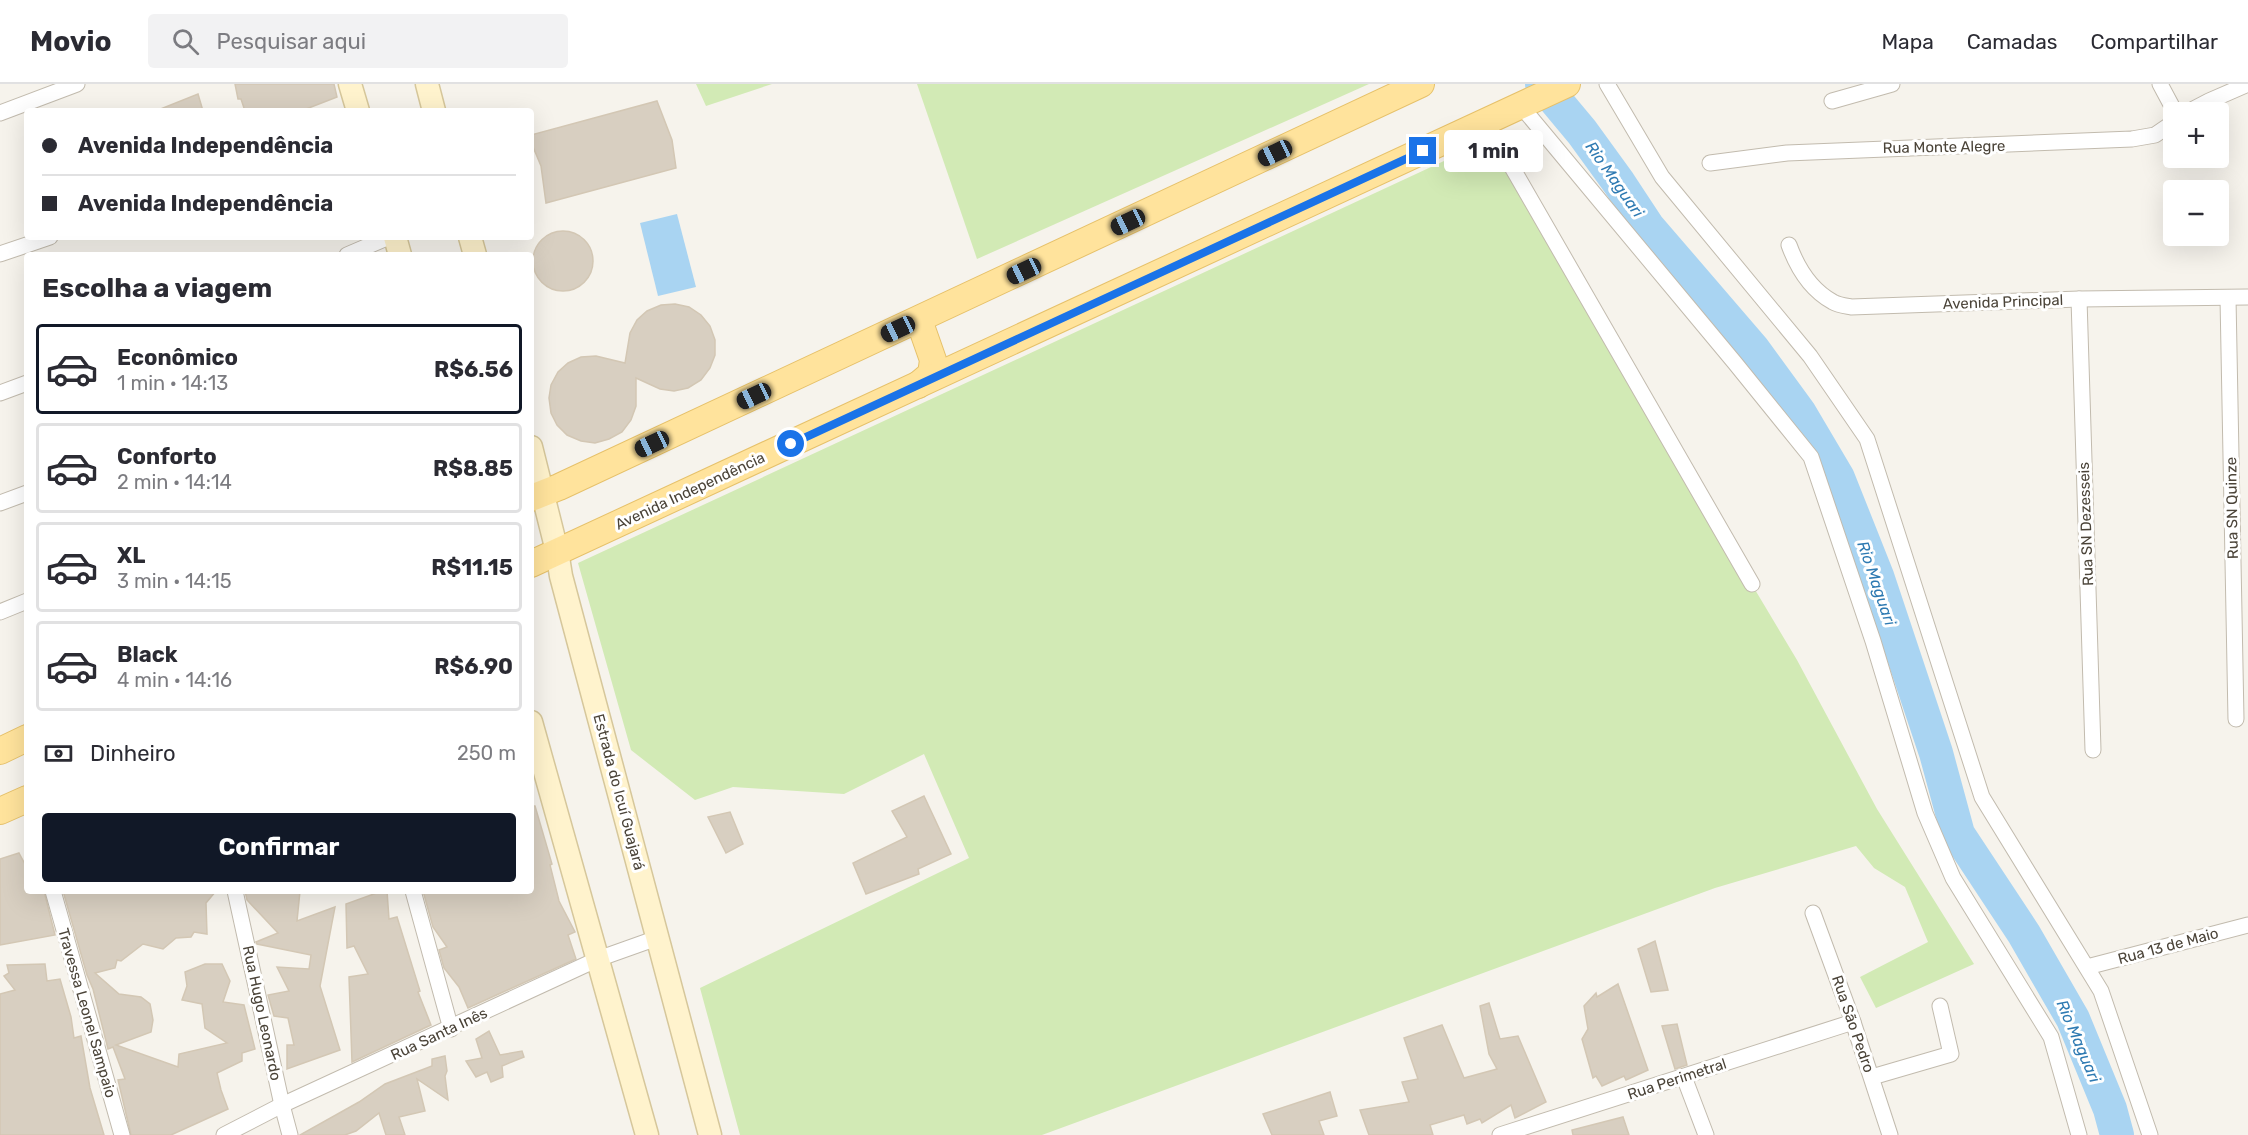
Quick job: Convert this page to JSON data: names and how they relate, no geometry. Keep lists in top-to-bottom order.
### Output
{
  "streets": {
    "main road": ["Avenida Independência", "Estrada do Icuí Guajará"],
    "street": [
      "Rua Monte Alegre",
      "Avenida Principal",
      "Rua SN Quinze",
      "Rua SN Dezesseis",
      "Rua 13 de Maio",
      "Travessa Leonel Sampaio",
      "Rua Hugo Leonardo",
      "Rua São Pedro",
      "Rua Santa Inês",
      "Rua Perimetral"
    ]
  },
  "crossings": [
    ["Avenida Principal", "Rua SN Quinze"],
    ["Avenida Principal", "Rua SN Dezesseis"],
    ["Avenida Independência", "Estrada do Icuí Guajará"],
    ["Estrada do Icuí Guajará", "Rua Santa Inês"],
    ["Rua Hugo Leonardo", "Rua Santa Inês"],
    ["Rua São Pedro", "Rua Perimetral"]
  ],
  "water": ["Rio Maguari"],
  "page": {
    "header": "Movio",
    "search": "Pesquisar aqui",
    "nav": ["Mapa", "Camadas", "Compartilhar"],
    "map_buttons": ["+", "−"],
    "banner": ["Avenida Independência", "Avenida Independência"],
    "bubble": "1 min",
    "heading": "Escolha a viagem",
    "list": [
      {
        "name": "Econômico",
        "note": "1 min · 14:13",
        "value": "R$6.56"
      },
      {
        "name": "Conforto",
        "note": "2 min · 14:14",
        "value": "R$8.85"
      },
      {
        "name": "XL",
        "note": "3 min · 14:15",
        "value": "R$11.15"
      },
      {
        "name": "Black",
        "note": "4 min · 14:16",
        "value": "R$6.90"
      }
    ],
    "pay": ["Dinheiro", "250 m"],
    "buttons": "Confirmar"
  }
}
